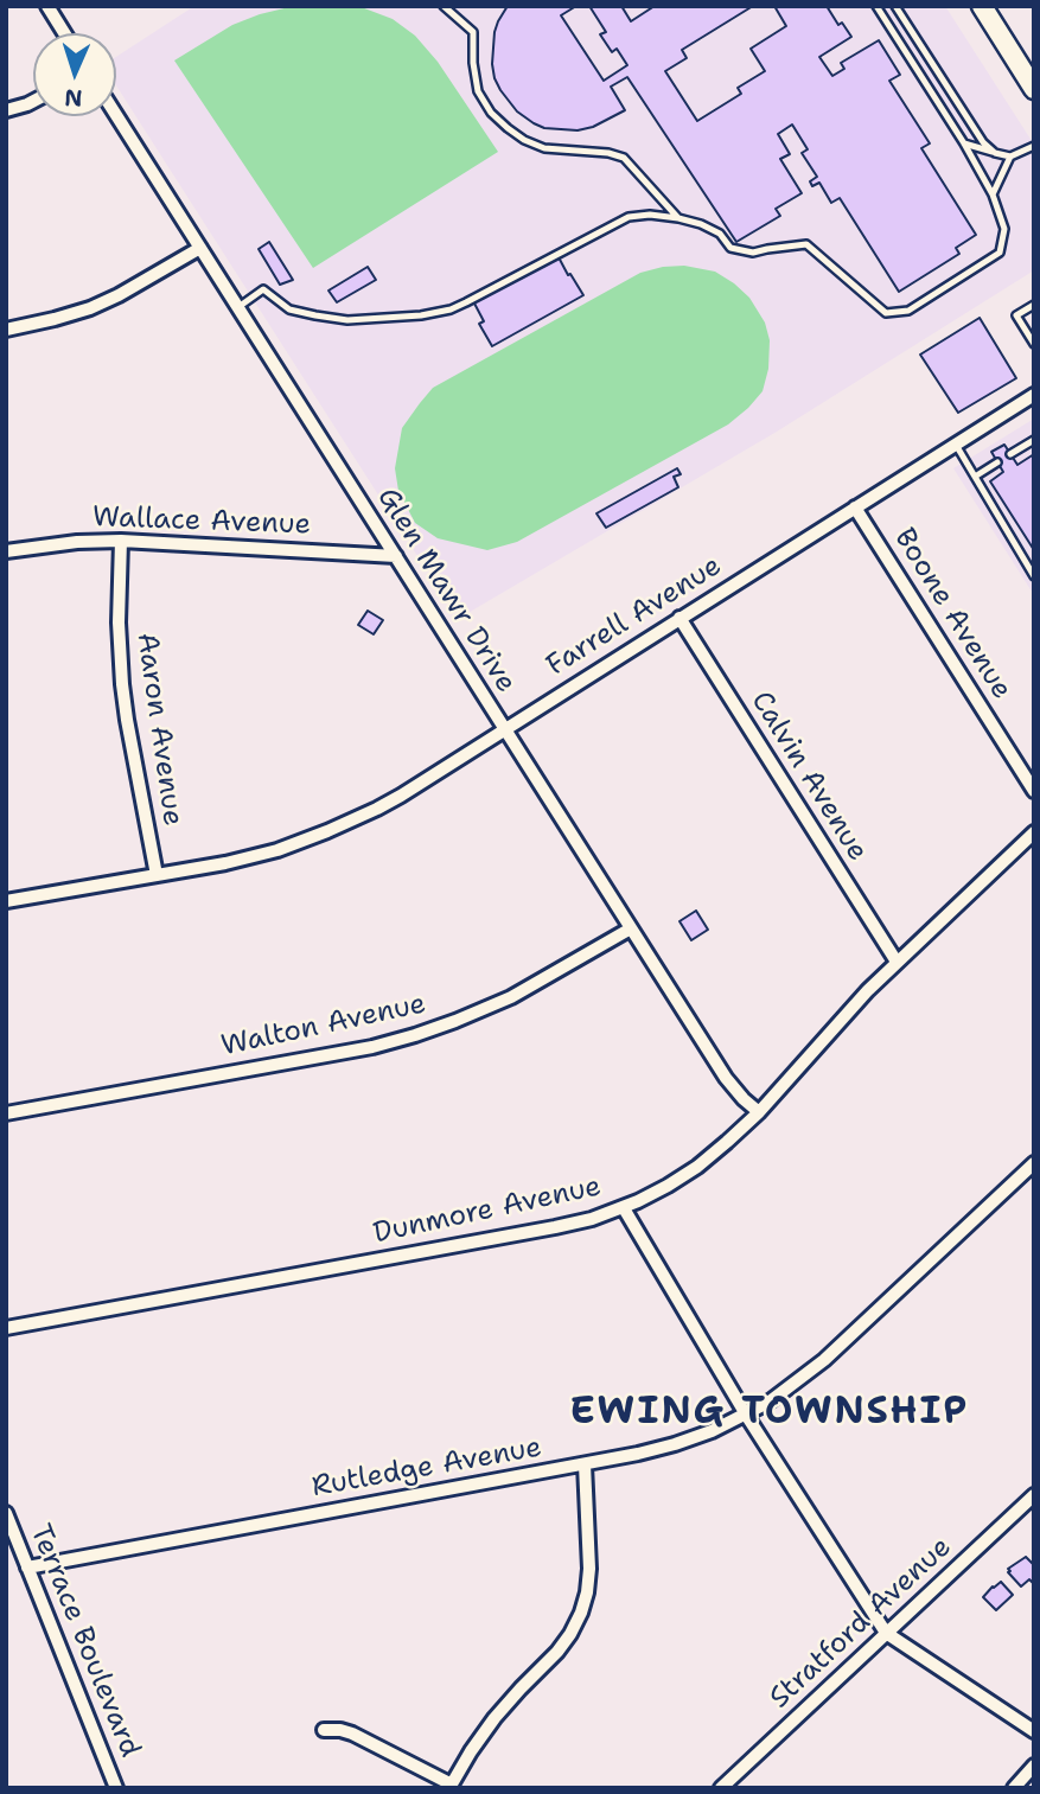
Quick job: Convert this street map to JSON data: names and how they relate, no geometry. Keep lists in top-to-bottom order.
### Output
{
  "streets": {
    "street": [
      "Wallace Avenue",
      "Glen Mawr Drive",
      "Boone Avenue",
      "Farrell Avenue",
      "Aaron Avenue",
      "Calvin Avenue",
      "Walton Avenue",
      "Dunmore Avenue",
      "Rutledge Avenue",
      "Stratford Avenue",
      "Terrace Boulevard"
    ]
  },
  "crossings": [
    ["Wallace Avenue", "Glen Mawr Drive"],
    ["Wallace Avenue", "Aaron Avenue"],
    ["Glen Mawr Drive", "Farrell Avenue"],
    ["Glen Mawr Drive", "Walton Avenue"],
    ["Glen Mawr Drive", "Dunmore Avenue"],
    ["Boone Avenue", "Farrell Avenue"],
    ["Farrell Avenue", "Aaron Avenue"],
    ["Farrell Avenue", "Calvin Avenue"],
    ["Calvin Avenue", "Dunmore Avenue"],
    ["Rutledge Avenue", "Terrace Boulevard"]
  ],
  "districts": ["EWING TOWNSHIP"],
  "north": "bottom"
}
